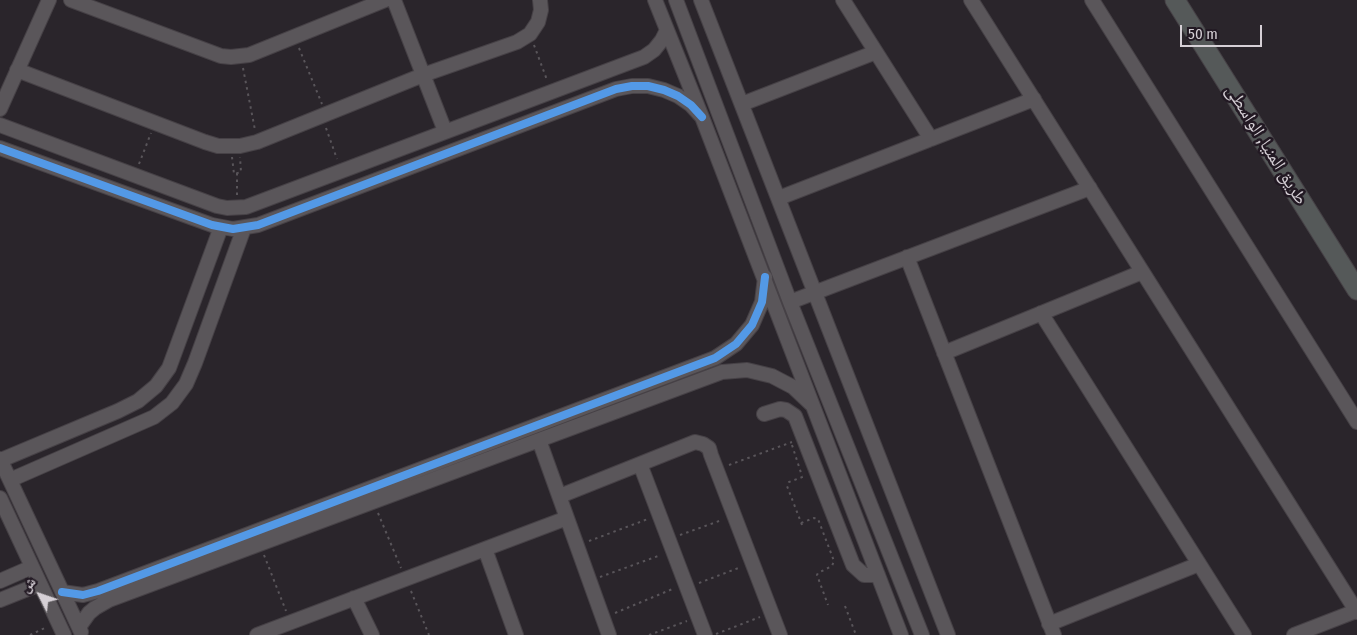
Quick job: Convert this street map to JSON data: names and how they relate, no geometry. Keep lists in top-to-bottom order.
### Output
{
  "streets": {
    "main road": ["طريق المنيا, الواسطى"]
  },
  "scale_bar": "50 m",
  "north": "top left"
}
